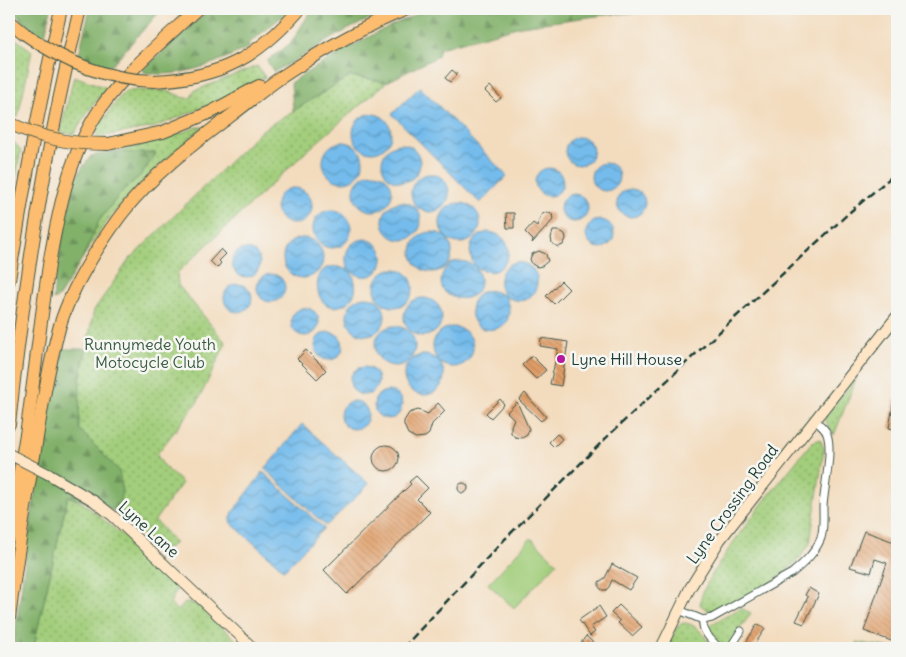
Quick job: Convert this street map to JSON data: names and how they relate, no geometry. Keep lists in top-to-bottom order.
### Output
{
  "streets": {
    "street": ["Lyne Crossing Road", "Lyne Lane"]
  },
  "parks": ["Runnymede Youth Motocycle Club"],
  "places": ["Lyne Hill House"]
}
